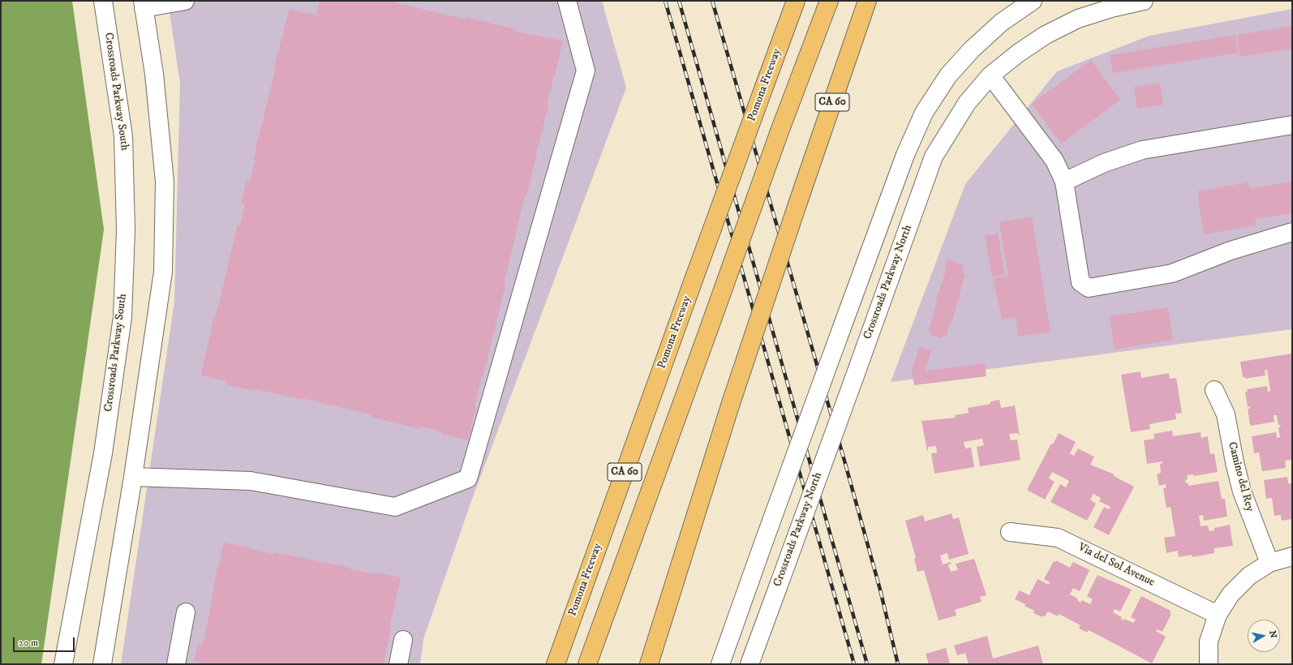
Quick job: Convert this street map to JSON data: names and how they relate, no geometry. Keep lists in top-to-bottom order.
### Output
{
  "streets": {
    "highway": ["Pomona Freeway", "CA 60"],
    "street": [
      "Crossroads Parkway South",
      "Crossroads Parkway North",
      "Camino del Rey",
      "Via del Sol Avenue"
    ]
  },
  "scale_bar": "20 m",
  "north": "right"
}
